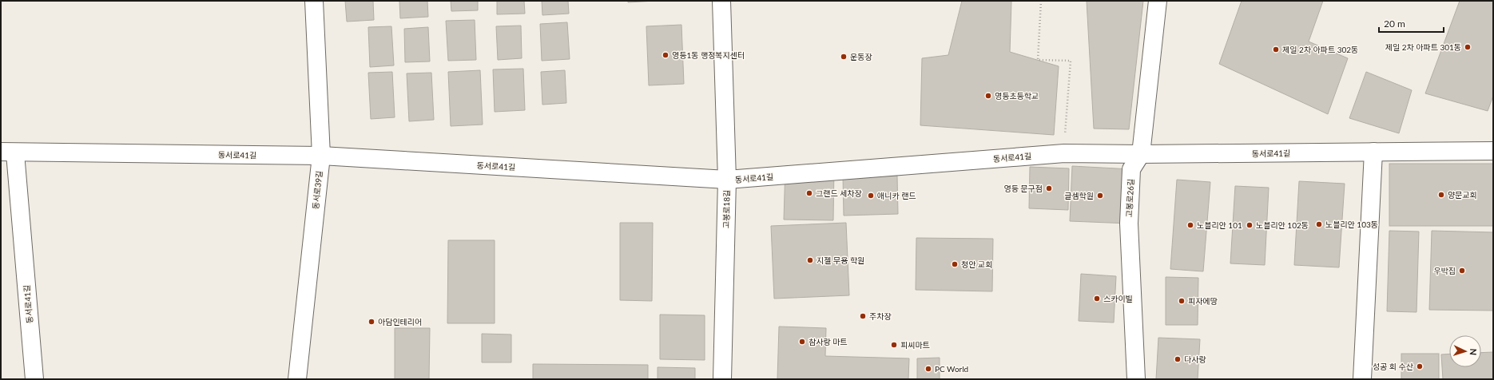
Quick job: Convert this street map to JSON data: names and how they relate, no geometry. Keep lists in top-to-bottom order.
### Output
{
  "streets": {
    "street": [
      "동서로41길",
      "동서로39길",
      "고봉로26길",
      "고봉로18길"
    ]
  },
  "crossings": [
    ["동서로41길", "동서로39길"],
    ["동서로41길", "고봉로26길"],
    ["동서로41길", "고봉로18길"]
  ],
  "places": [
    "제일 2차 아파트 301동",
    "제일 2차 아파트 302동",
    "영등1동 행정복지센터",
    "운동장",
    "영등초등학교",
    "영등 문구점",
    "그랜드 세차장",
    "양문교회",
    "애니카 랜드",
    "글셈학원",
    "노블리안 103동",
    "노블리안 101",
    "노블리안 102동",
    "지젤 무용 학원",
    "청안 교회",
    "우박집",
    "스카이빌",
    "피자에땅",
    "주차장",
    "아담인테리어",
    "참사랑 마트",
    "피씨마트",
    "다사랑",
    "성공 회 수산",
    "PC World"
  ],
  "scale_bar": "20 m",
  "north": "right"
}
